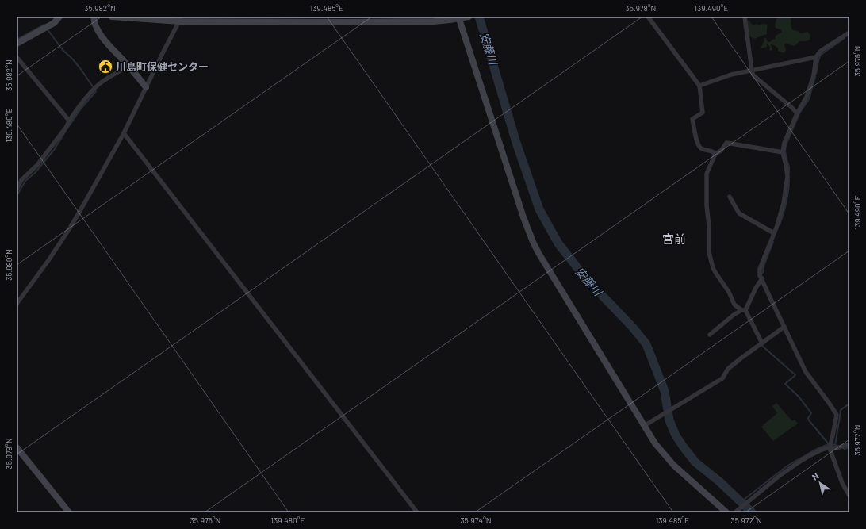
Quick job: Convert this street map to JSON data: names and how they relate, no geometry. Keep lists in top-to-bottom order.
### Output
{
  "districts": ["宮前"],
  "water": ["安藤川"],
  "places": {
    "public building": ["川島町保健センター"]
  },
  "north": "top left",
  "coordinates": [
    "35.982°N",
    "139.485°E",
    "35.978°N",
    "139.490°E",
    "35.976°N",
    "139.480°E",
    "35.980°N",
    "35.972°N",
    "35.974°N"
  ]
}
